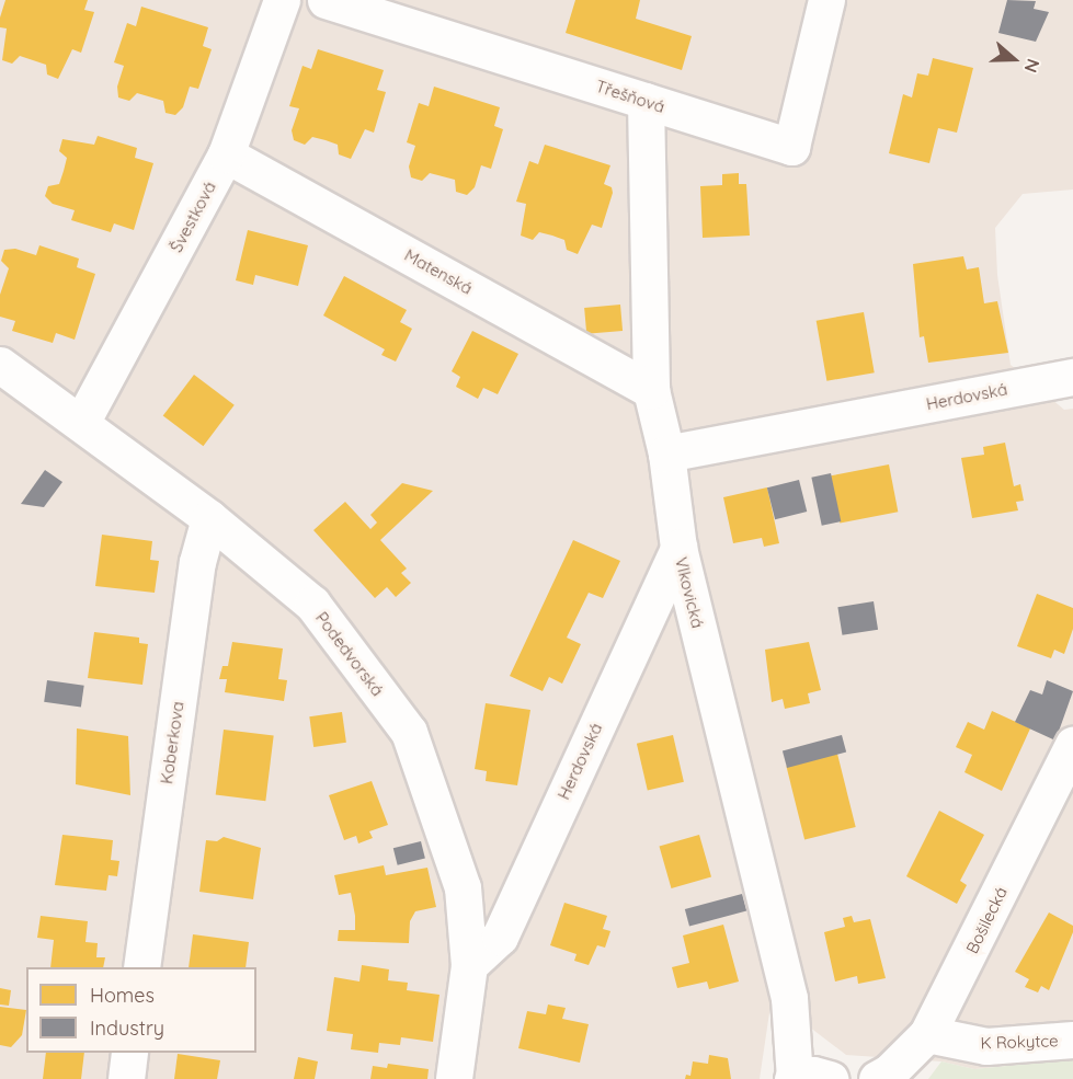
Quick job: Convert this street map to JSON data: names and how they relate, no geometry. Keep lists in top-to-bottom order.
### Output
{
  "streets": {
    "street": [
      "Třešňová",
      "Švestková",
      "Matenská",
      "Herdovská",
      "Vlkovická",
      "Podedvorská",
      "Koberkova",
      "Bošilecká",
      "K Rokytce"
    ]
  },
  "crossings": [
    ["Třešňová", "Vlkovická"],
    ["Švestková", "Matenská"],
    ["Švestková", "Podedvorská"],
    ["Matenská", "Vlkovická"],
    ["Herdovská", "Vlkovická"],
    ["Herdovská", "Podedvorská"],
    ["Podedvorská", "Koberkova"],
    ["Bošilecká", "K Rokytce"]
  ],
  "legend": ["Homes", "Industry"],
  "north": "right"
}
